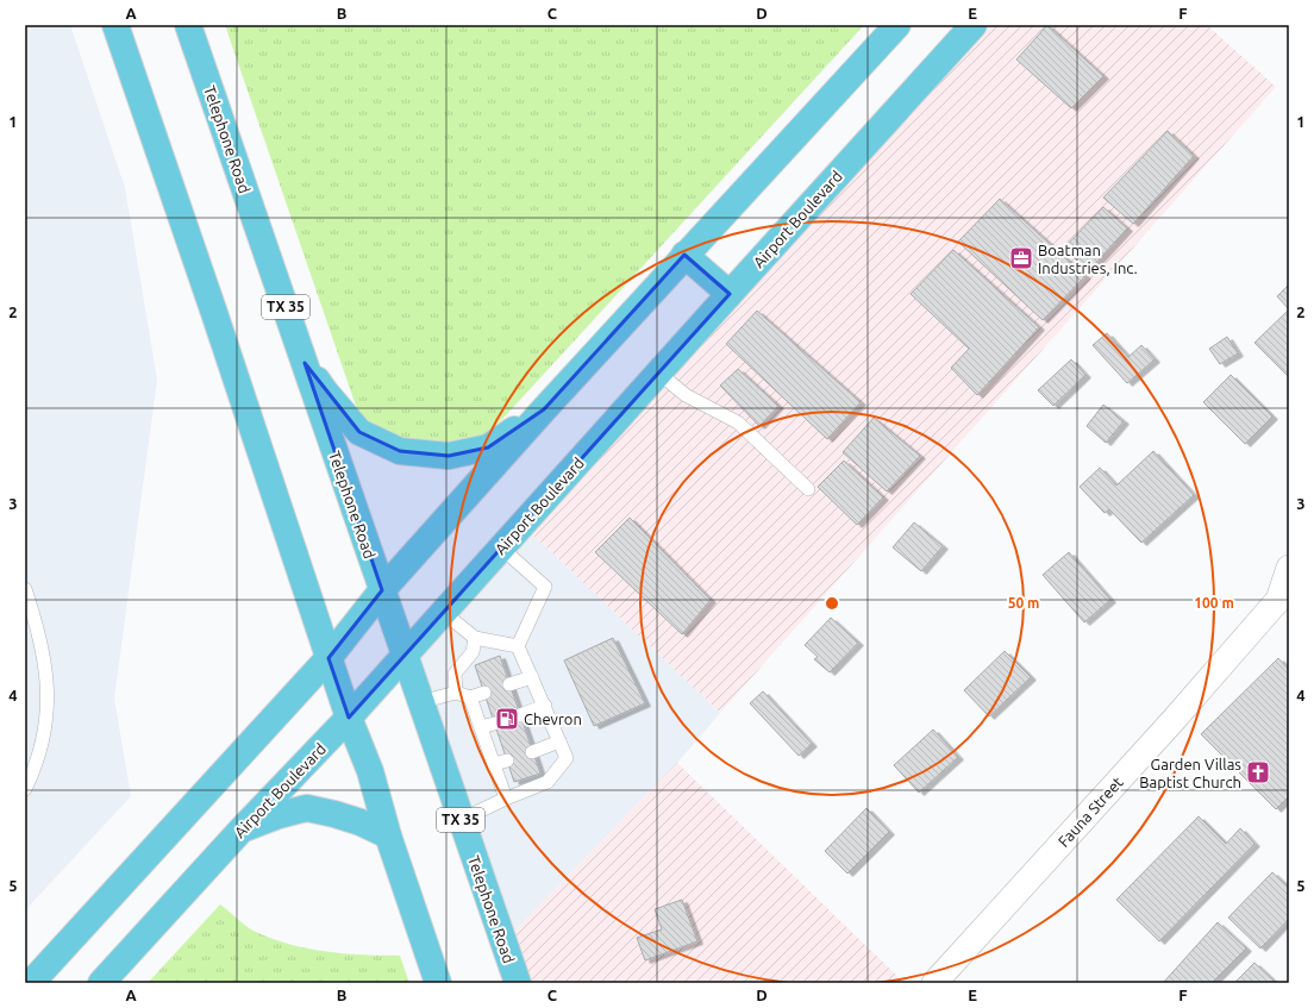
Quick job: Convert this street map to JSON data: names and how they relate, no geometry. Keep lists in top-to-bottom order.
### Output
{
  "streets": {
    "main road": ["Telephone Road", "Airport Boulevard", "TX 35"],
    "street": ["Fauna Street"]
  },
  "crossings": [
    ["Telephone Road", "Airport Boulevard"]
  ],
  "places": {
    "office": ["Boatman Industries, Inc."],
    "fuel station": ["Chevron"],
    "church": ["Garden Villas Baptist Church"]
  },
  "grid": {
    "columns": [
      "A",
      "B",
      "C",
      "D",
      "E",
      "F"
    ],
    "rows": [
      "1",
      "2",
      "3",
      "4",
      "5"
    ]
  },
  "rings": ["50 m", "100 m"]
}
